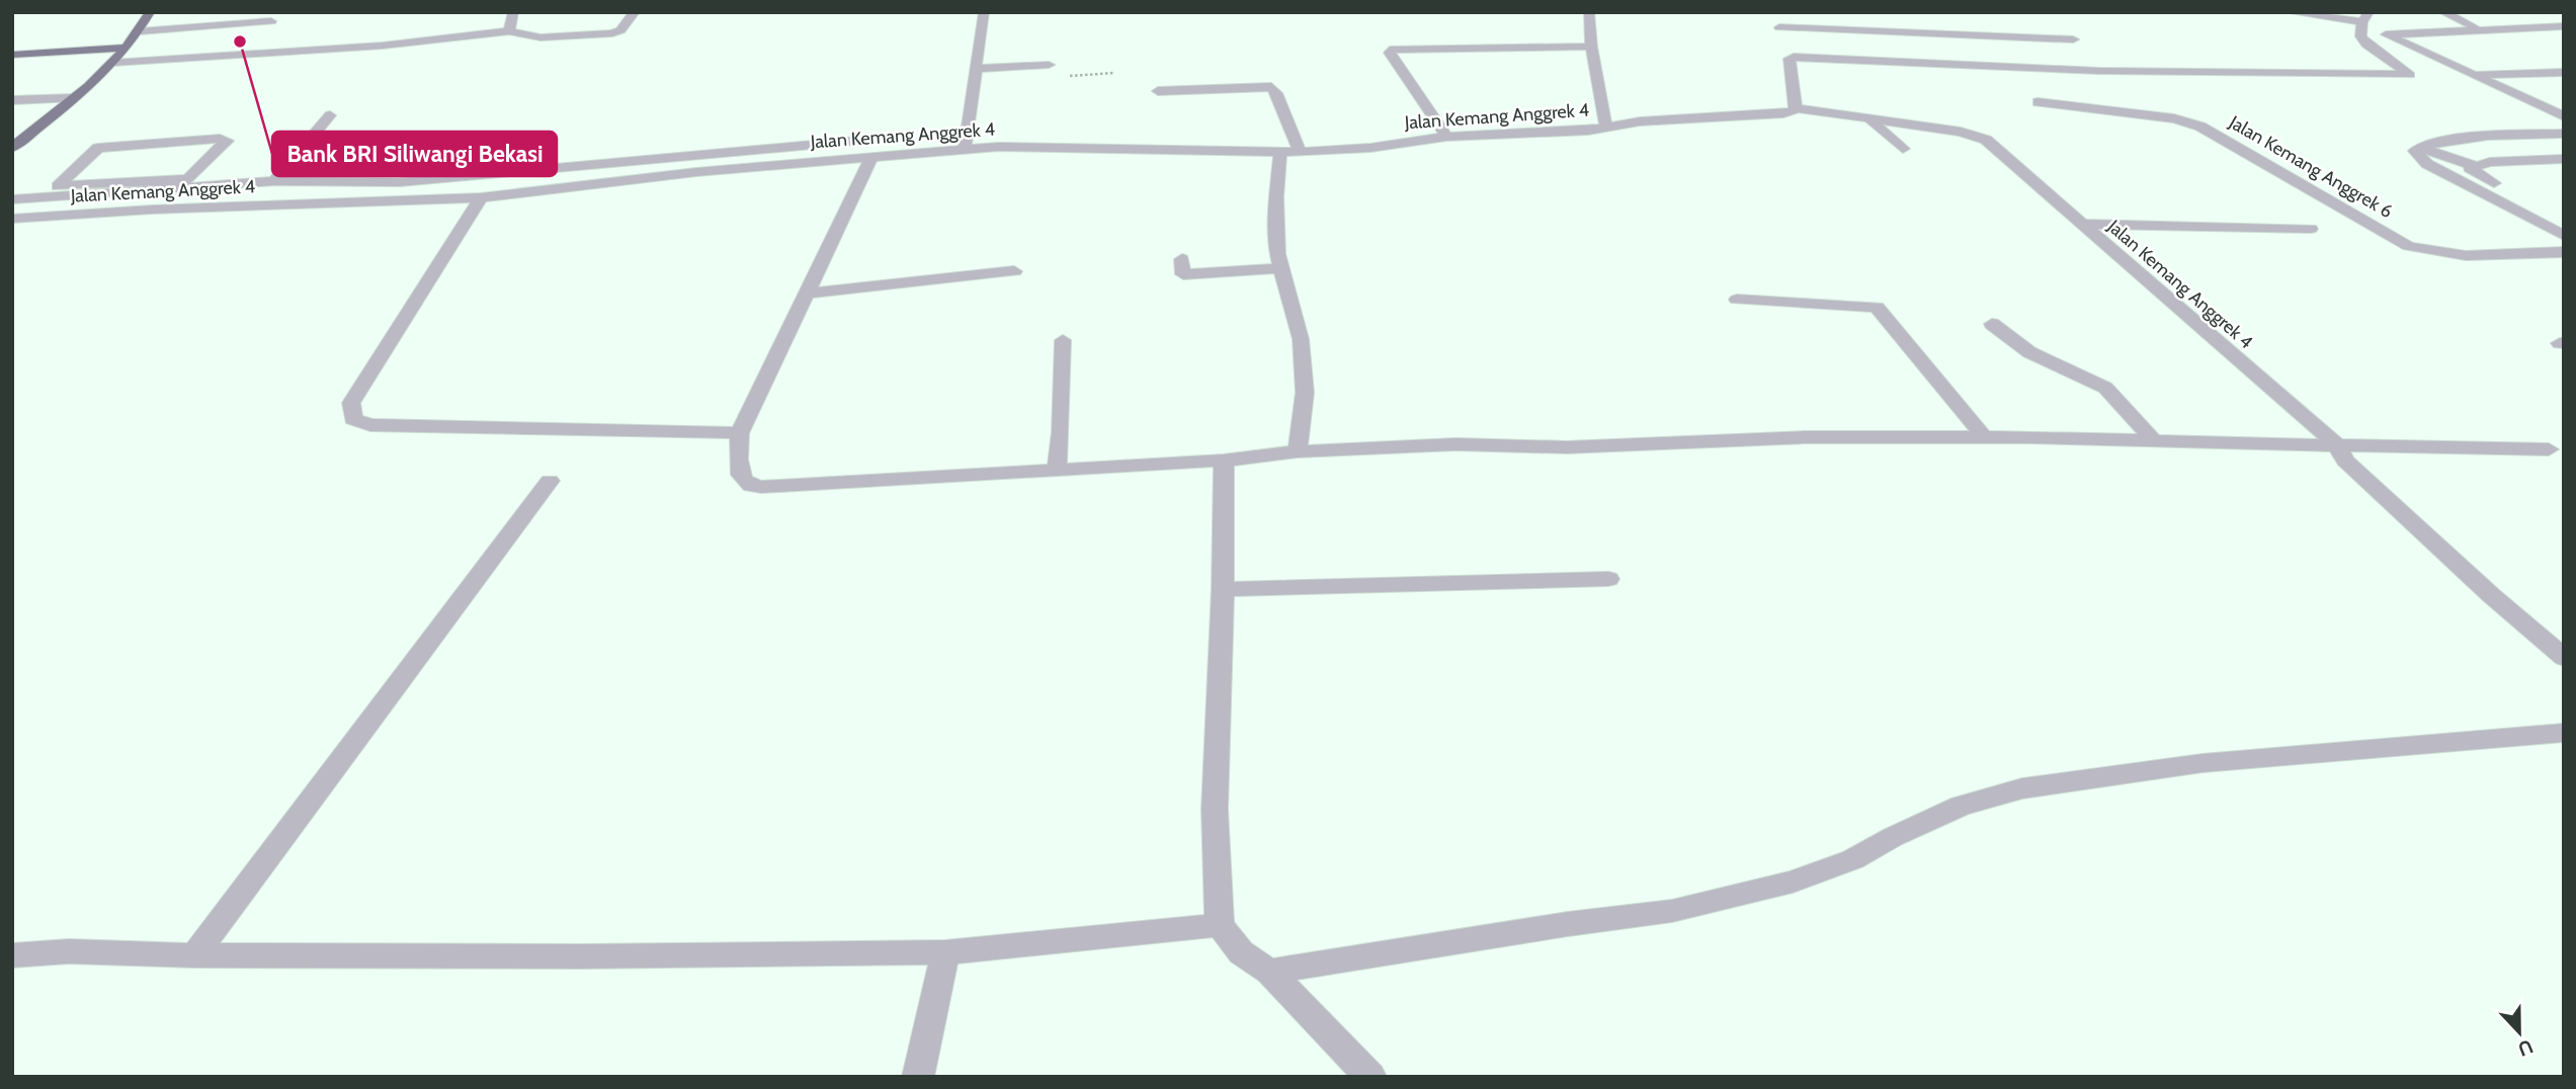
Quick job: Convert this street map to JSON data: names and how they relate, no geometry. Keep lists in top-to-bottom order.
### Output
{
  "streets": {
    "street": ["Jalan Kemang Anggrek 4", "Jalan Kemang Anggrek 6"]
  },
  "places": ["Bank BRI Siliwangi Bekasi"],
  "north": "bottom"
}
